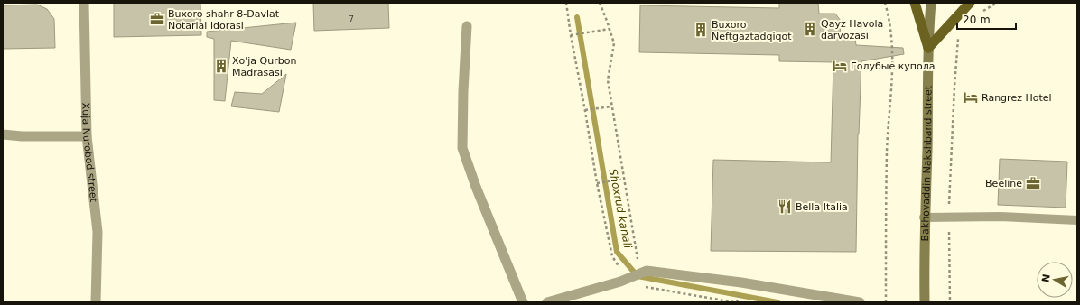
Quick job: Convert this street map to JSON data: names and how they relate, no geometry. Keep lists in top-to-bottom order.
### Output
{
  "streets": {
    "main road": ["Bakhovaddin Nakshband street"],
    "street": ["Xuja Nurobod street"]
  },
  "water": ["Shoxrud kanali"],
  "places": {
    "office": ["Buxoro shahr 8-Davlat Notarial idorasi", "Beeline"],
    "building": ["Qayz Havola darvozasi", "Buxoro Neftgaztadqiqot", "Xo'ja Qurbon Madrasasi"],
    "hotel": ["Голубые купола", "Rangrez Hotel"],
    "restaurant": ["Bella Italia"]
  },
  "house_numbers": ["7"],
  "scale_bar": "20 m",
  "north": "left"
}
